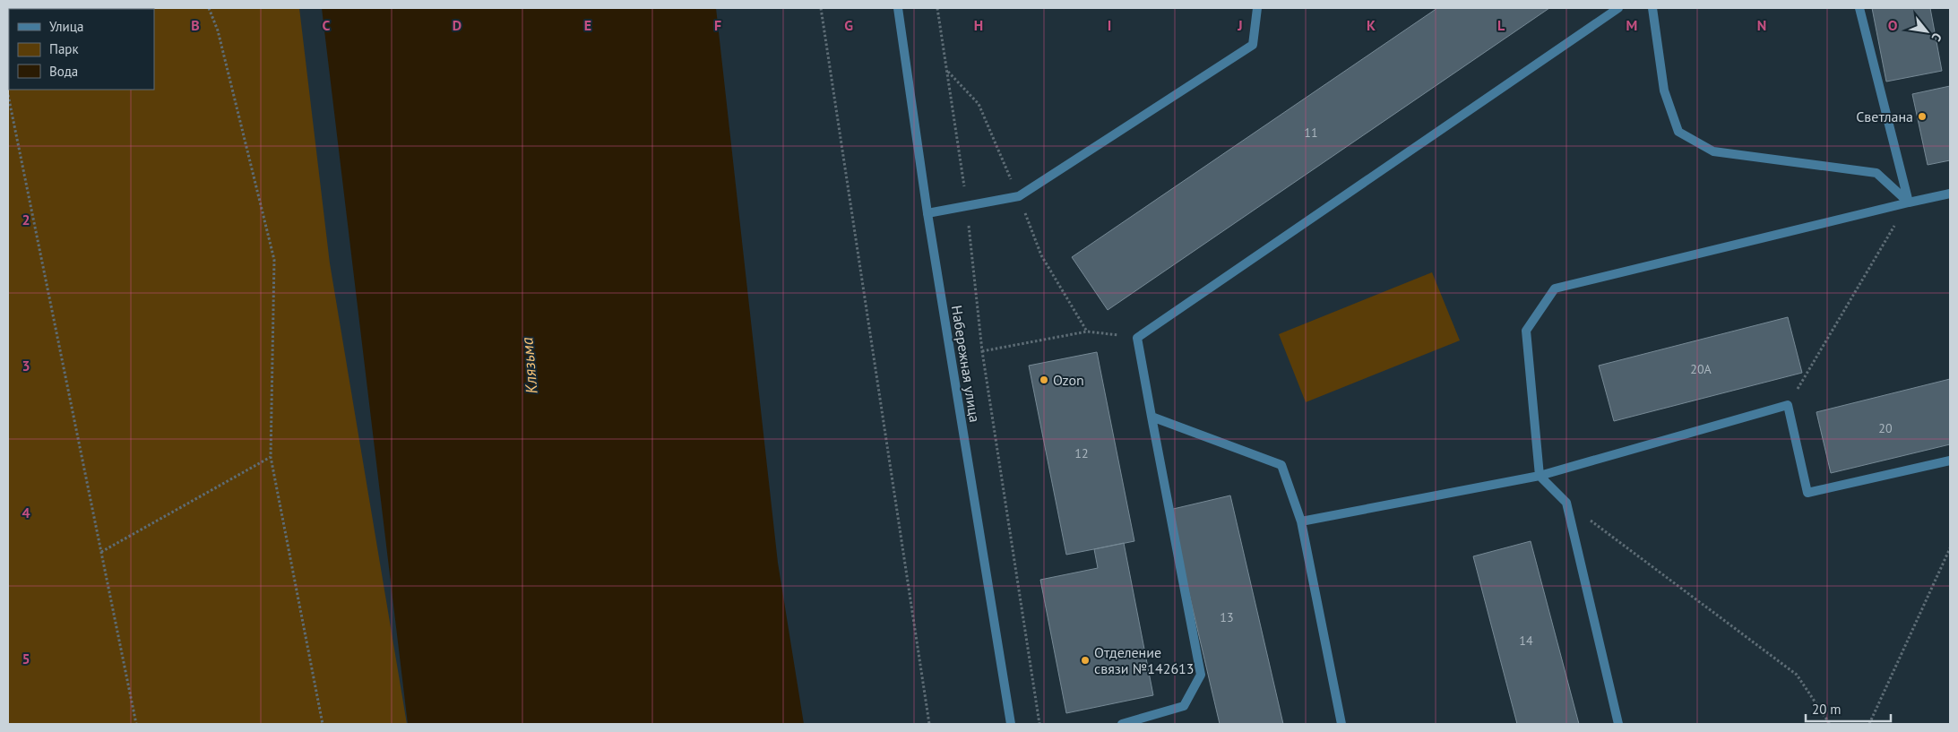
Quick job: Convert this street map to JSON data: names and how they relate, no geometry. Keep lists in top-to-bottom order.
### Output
{
  "streets": {
    "street": ["Набережная улица"]
  },
  "water": ["Клязьма"],
  "places": ["Светлана", "Ozon", "Отделение связи №142613"],
  "house_numbers": [
    "11",
    "20А",
    "20",
    "12",
    "13",
    "14"
  ],
  "legend": ["Улица", "Парк", "Вода"],
  "scale_bar": "20 m",
  "north": "bottom right",
  "grid": {
    "columns": [
      "B",
      "C",
      "D",
      "E",
      "F",
      "G",
      "H",
      "I",
      "J",
      "K",
      "L",
      "M",
      "N",
      "O"
    ],
    "rows": [
      "2",
      "3",
      "4",
      "5"
    ]
  }
}
